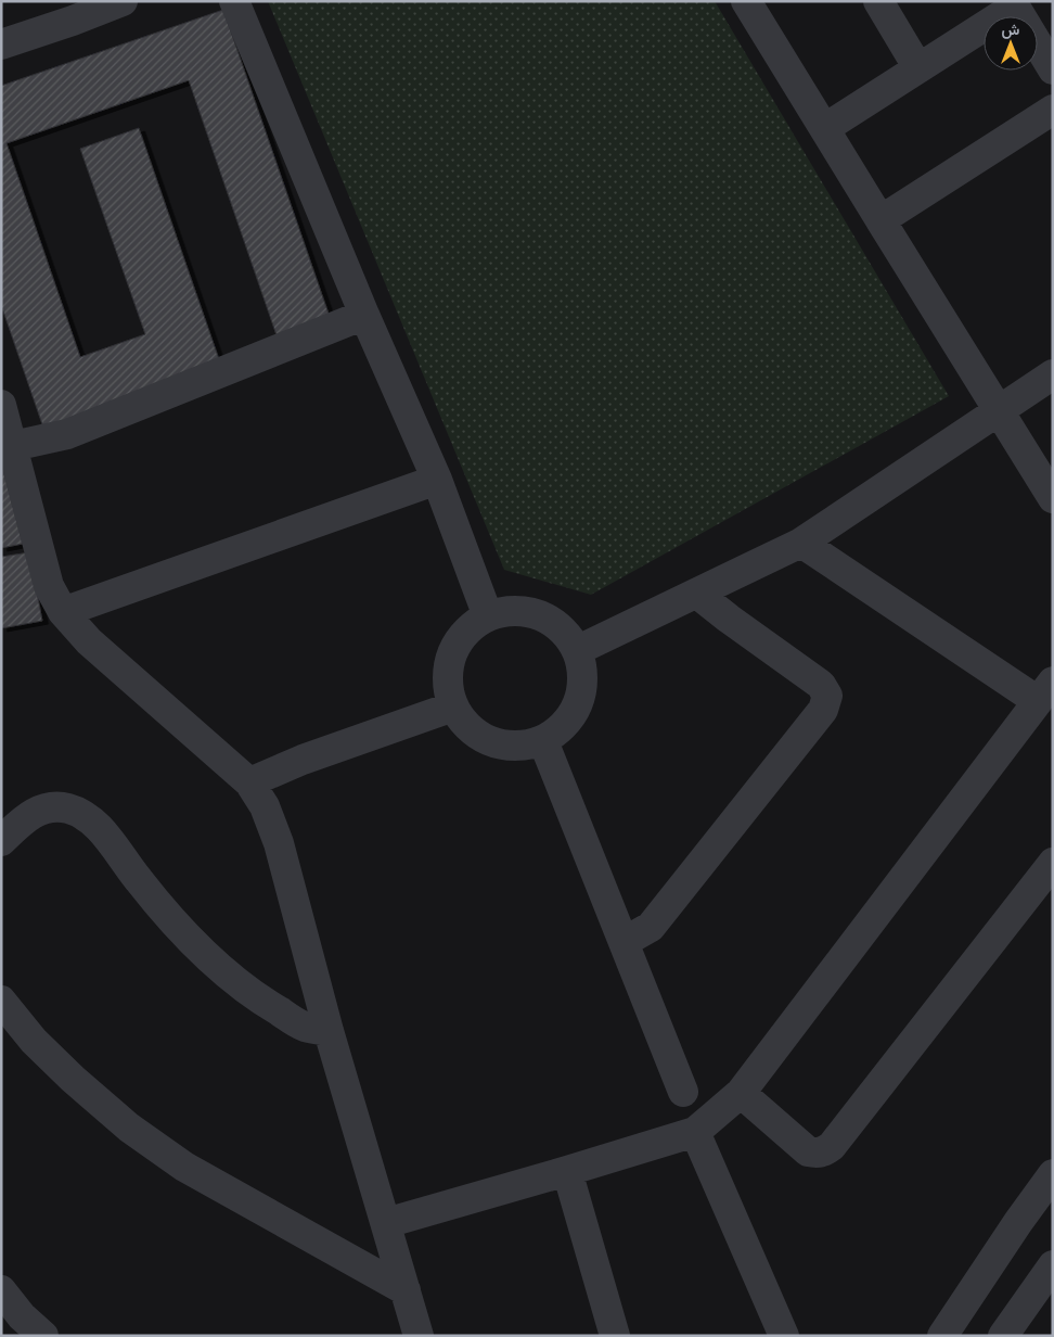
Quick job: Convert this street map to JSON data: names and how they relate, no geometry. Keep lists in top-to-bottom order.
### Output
{
  "north": "top"
}
